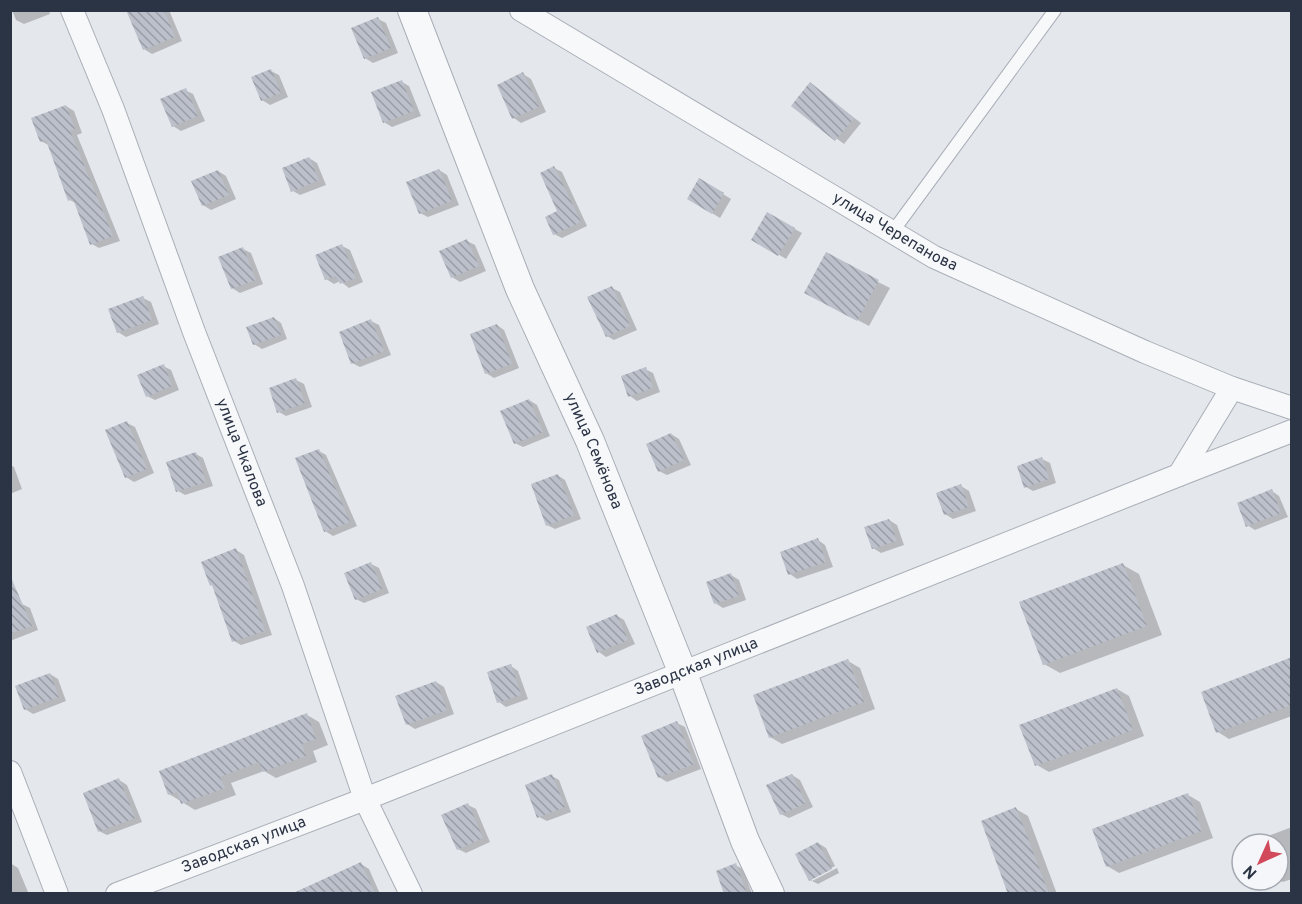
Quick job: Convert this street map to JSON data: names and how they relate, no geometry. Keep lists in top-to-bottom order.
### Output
{
  "streets": {
    "street": [
      "улица Черепанова",
      "улица Семёнова",
      "улица Чкалова",
      "Заводская улица"
    ]
  },
  "crossings": [
    ["улица Семёнова", "Заводская улица"],
    ["улица Чкалова", "Заводская улица"]
  ],
  "north": "bottom left"
}
